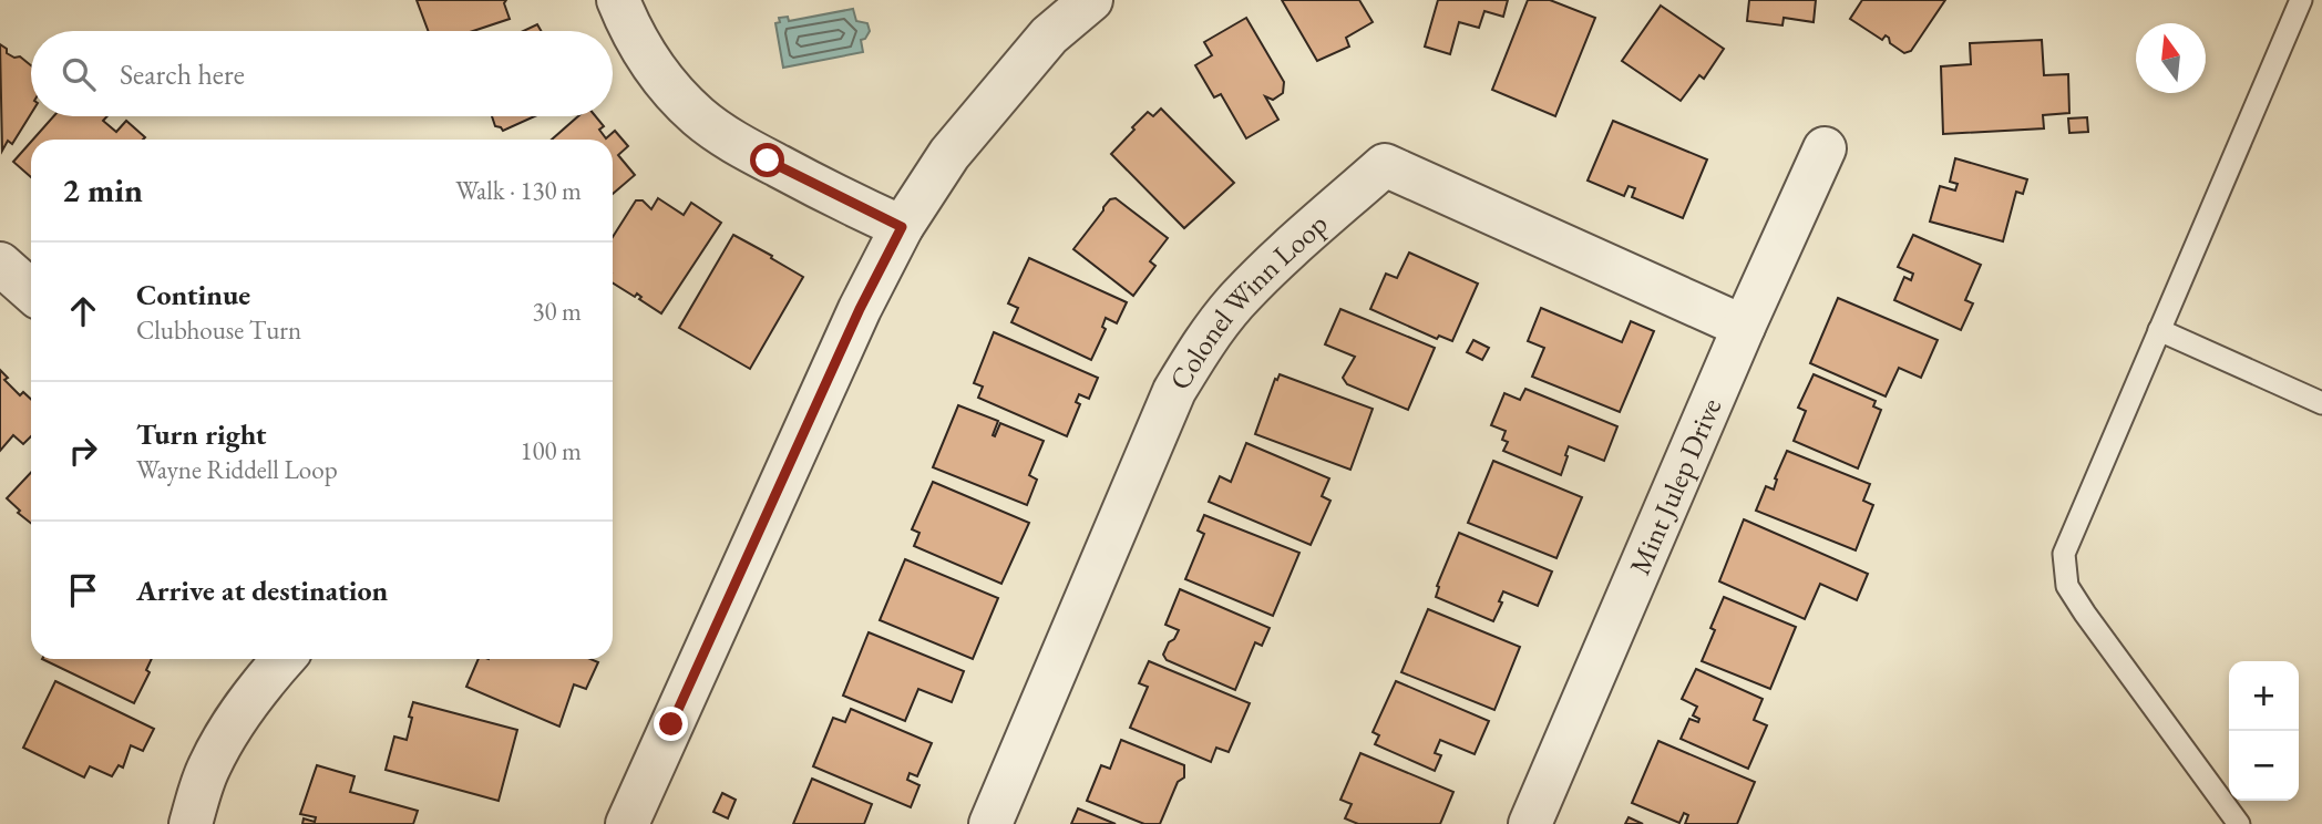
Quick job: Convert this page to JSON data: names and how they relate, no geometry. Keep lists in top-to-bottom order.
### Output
{
  "streets": {
    "street": ["Colonel Winn Loop", "Mint Julep Drive"]
  },
  "crossings": [
    ["Colonel Winn Loop", "Mint Julep Drive"]
  ],
  "north": "top",
  "page": {
    "search": "Search here",
    "heading": ["2 min", "Walk · 130 m"],
    "list": [
      ["Continue", "Clubhouse Turn", "30 m"],
      ["Turn right", "Wayne Riddell Loop", "100 m"],
      "Arrive at destination"
    ],
    "map_buttons": ["+", "−"]
  }
}
